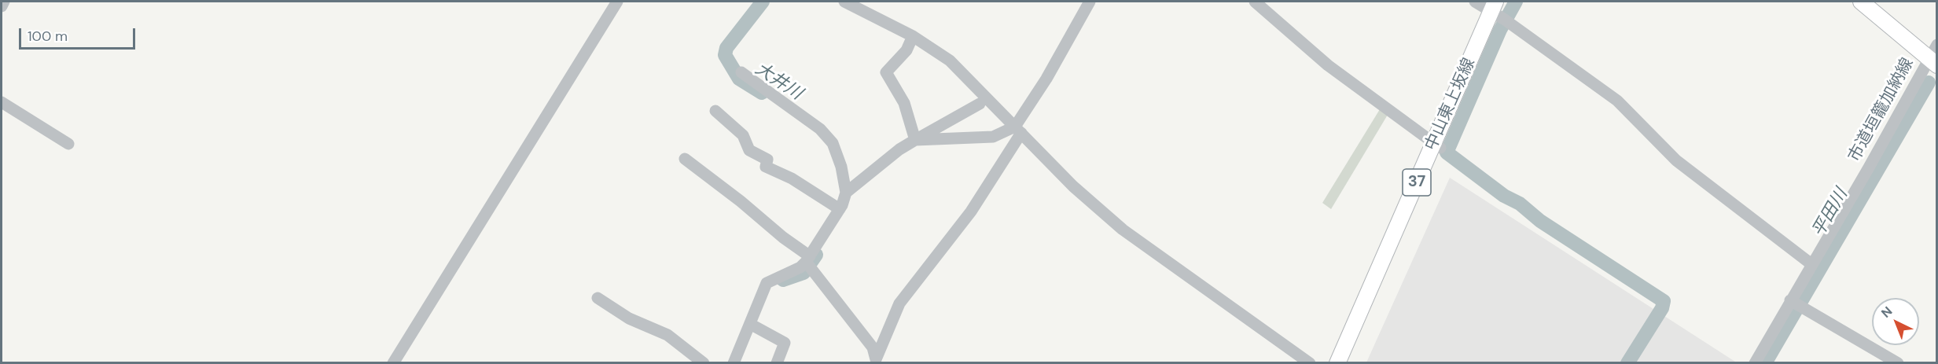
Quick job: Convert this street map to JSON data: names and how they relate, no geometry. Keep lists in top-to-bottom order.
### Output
{
  "streets": {
    "main road": ["中山東上坂線", "37"],
    "street": ["市道垣籠加納線"]
  },
  "water": ["大井川", "平田川"],
  "scale_bar": "100 m",
  "north": "top left"
}
